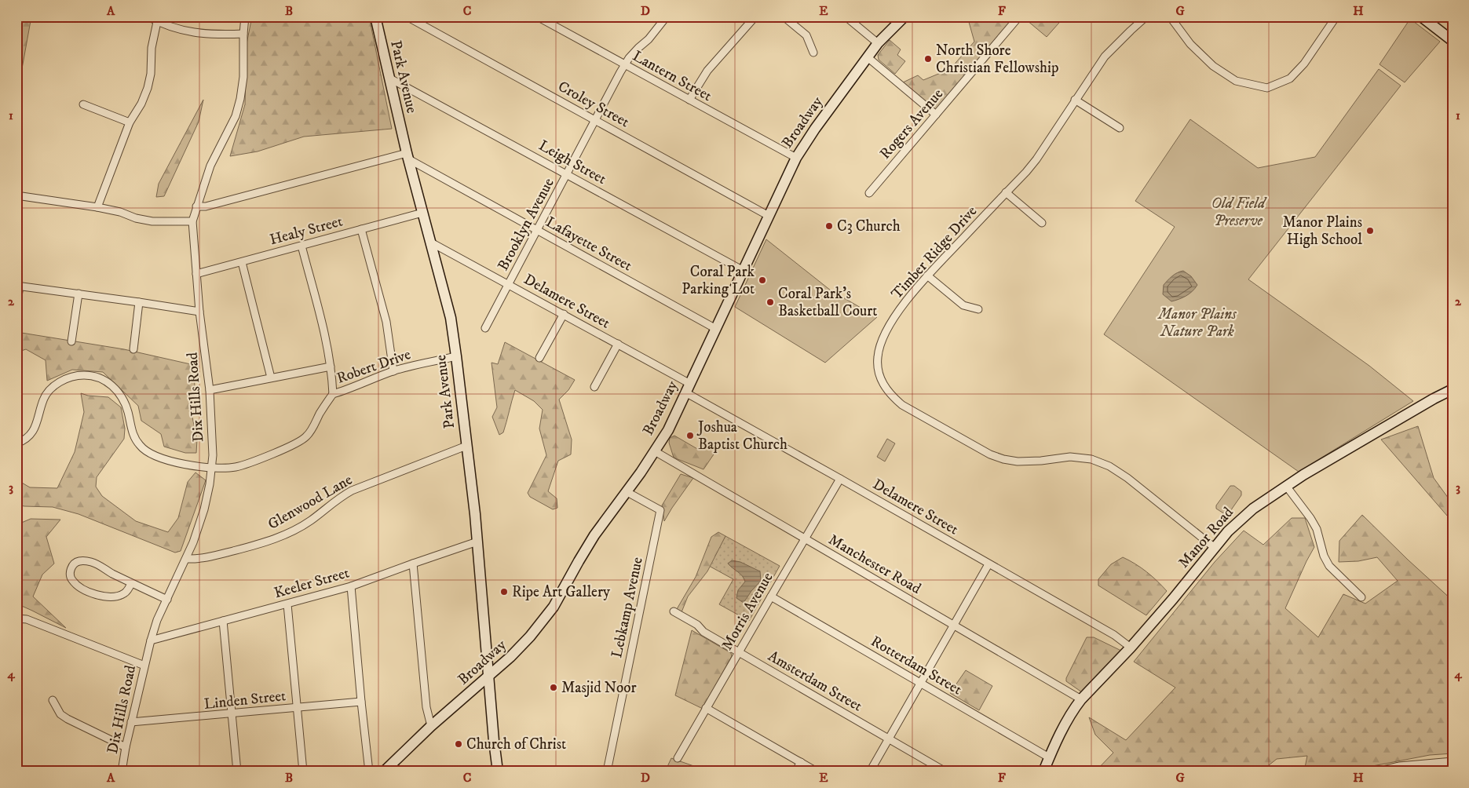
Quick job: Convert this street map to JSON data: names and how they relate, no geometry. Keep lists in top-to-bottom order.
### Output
{
  "streets": {
    "main road": ["Park Avenue", "Broadway", "Manor Road"],
    "street": [
      "Lantern Street",
      "Croley Street",
      "Rogers Avenue",
      "Leigh Street",
      "Brooklyn Avenue",
      "Healy Street",
      "Lafayette Street",
      "Timber Ridge Drive",
      "Delamere Street",
      "Robert Drive",
      "Dix Hills Road",
      "Glenwood Lane",
      "Manchester Road",
      "Keeler Street",
      "Lebkamp Avenue",
      "Morris Avenue",
      "Rotterdam Street",
      "Amsterdam Street",
      "Linden Street"
    ]
  },
  "crossings": [
    ["Lantern Street", "Broadway"],
    ["Lantern Street", "Brooklyn Avenue"],
    ["Park Avenue", "Broadway"],
    ["Park Avenue", "Leigh Street"],
    ["Park Avenue", "Healy Street"],
    ["Park Avenue", "Lafayette Street"],
    ["Park Avenue", "Delamere Street"],
    ["Park Avenue", "Robert Drive"],
    ["Park Avenue", "Glenwood Lane"],
    ["Park Avenue", "Keeler Street"],
    ["Croley Street", "Broadway"],
    ["Croley Street", "Brooklyn Avenue"],
    ["Broadway", "Leigh Street"],
    ["Broadway", "Lafayette Street"],
    ["Broadway", "Delamere Street"],
    ["Broadway", "Manchester Road"],
    ["Broadway", "Lebkamp Avenue"],
    ["Leigh Street", "Brooklyn Avenue"],
    ["Brooklyn Avenue", "Lafayette Street"],
    ["Brooklyn Avenue", "Delamere Street"],
    ["Healy Street", "Dix Hills Road"],
    ["Timber Ridge Drive", "Manor Road"],
    ["Delamere Street", "Manor Road"],
    ["Delamere Street", "Morris Avenue"],
    ["Robert Drive", "Dix Hills Road"],
    ["Dix Hills Road", "Glenwood Lane"],
    ["Dix Hills Road", "Keeler Street"],
    ["Dix Hills Road", "Linden Street"],
    ["Manor Road", "Manchester Road"],
    ["Manor Road", "Rotterdam Street"],
    ["Manchester Road", "Morris Avenue"],
    ["Morris Avenue", "Rotterdam Street"],
    ["Morris Avenue", "Amsterdam Street"]
  ],
  "parks": ["Old Field Preserve", "Manor Plains Nature Park"],
  "places": [
    "North Shore Christian Fellowship",
    "C3 Church",
    "Manor Plains High School",
    "Coral Park Parking Lot",
    "Coral Park's Basketball Court",
    "Joshua Baptist Church",
    "Ripe Art Gallery",
    "Masjid Noor",
    "Church of Christ"
  ],
  "grid": {
    "columns": [
      "A",
      "B",
      "C",
      "D",
      "E",
      "F",
      "G",
      "H"
    ],
    "rows": [
      "1",
      "2",
      "3",
      "4"
    ]
  }
}
